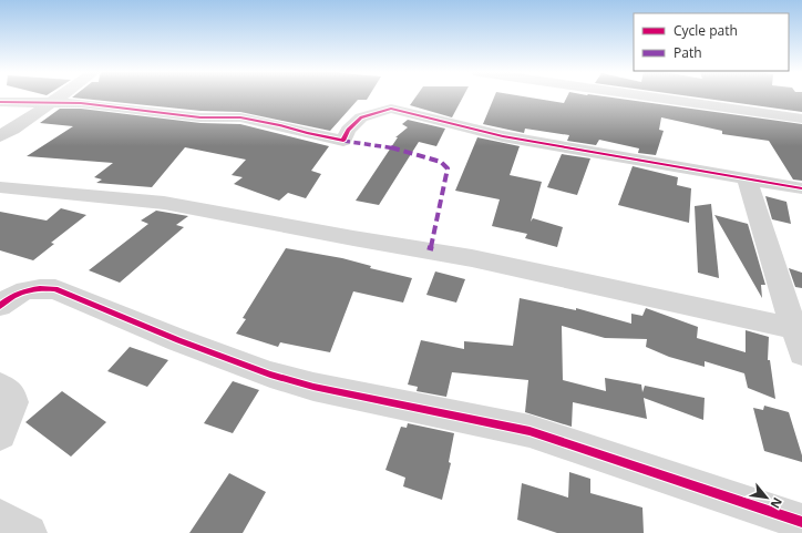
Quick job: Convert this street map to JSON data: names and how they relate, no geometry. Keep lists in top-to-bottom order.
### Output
{
  "legend": ["Cycle path", "Path"],
  "north": "bottom right"
}
